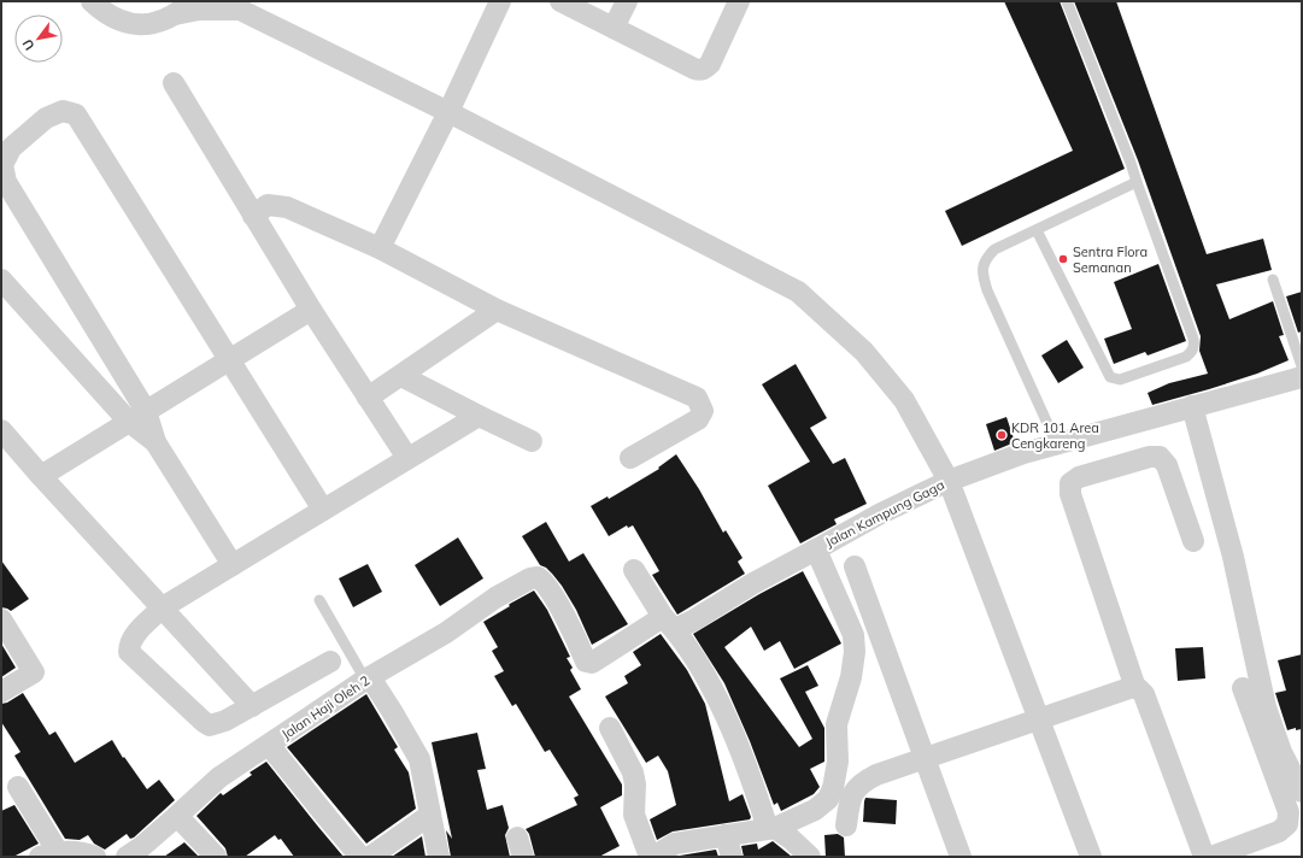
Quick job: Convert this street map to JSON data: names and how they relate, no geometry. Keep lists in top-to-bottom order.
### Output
{
  "streets": {
    "street": ["Jalan Kampung Gaga", "Jalan Haji Oleh 2"]
  },
  "places": ["Sentra Flora Semanan", "KDR 101 Area Cengkareng"],
  "north": "bottom left"
}
